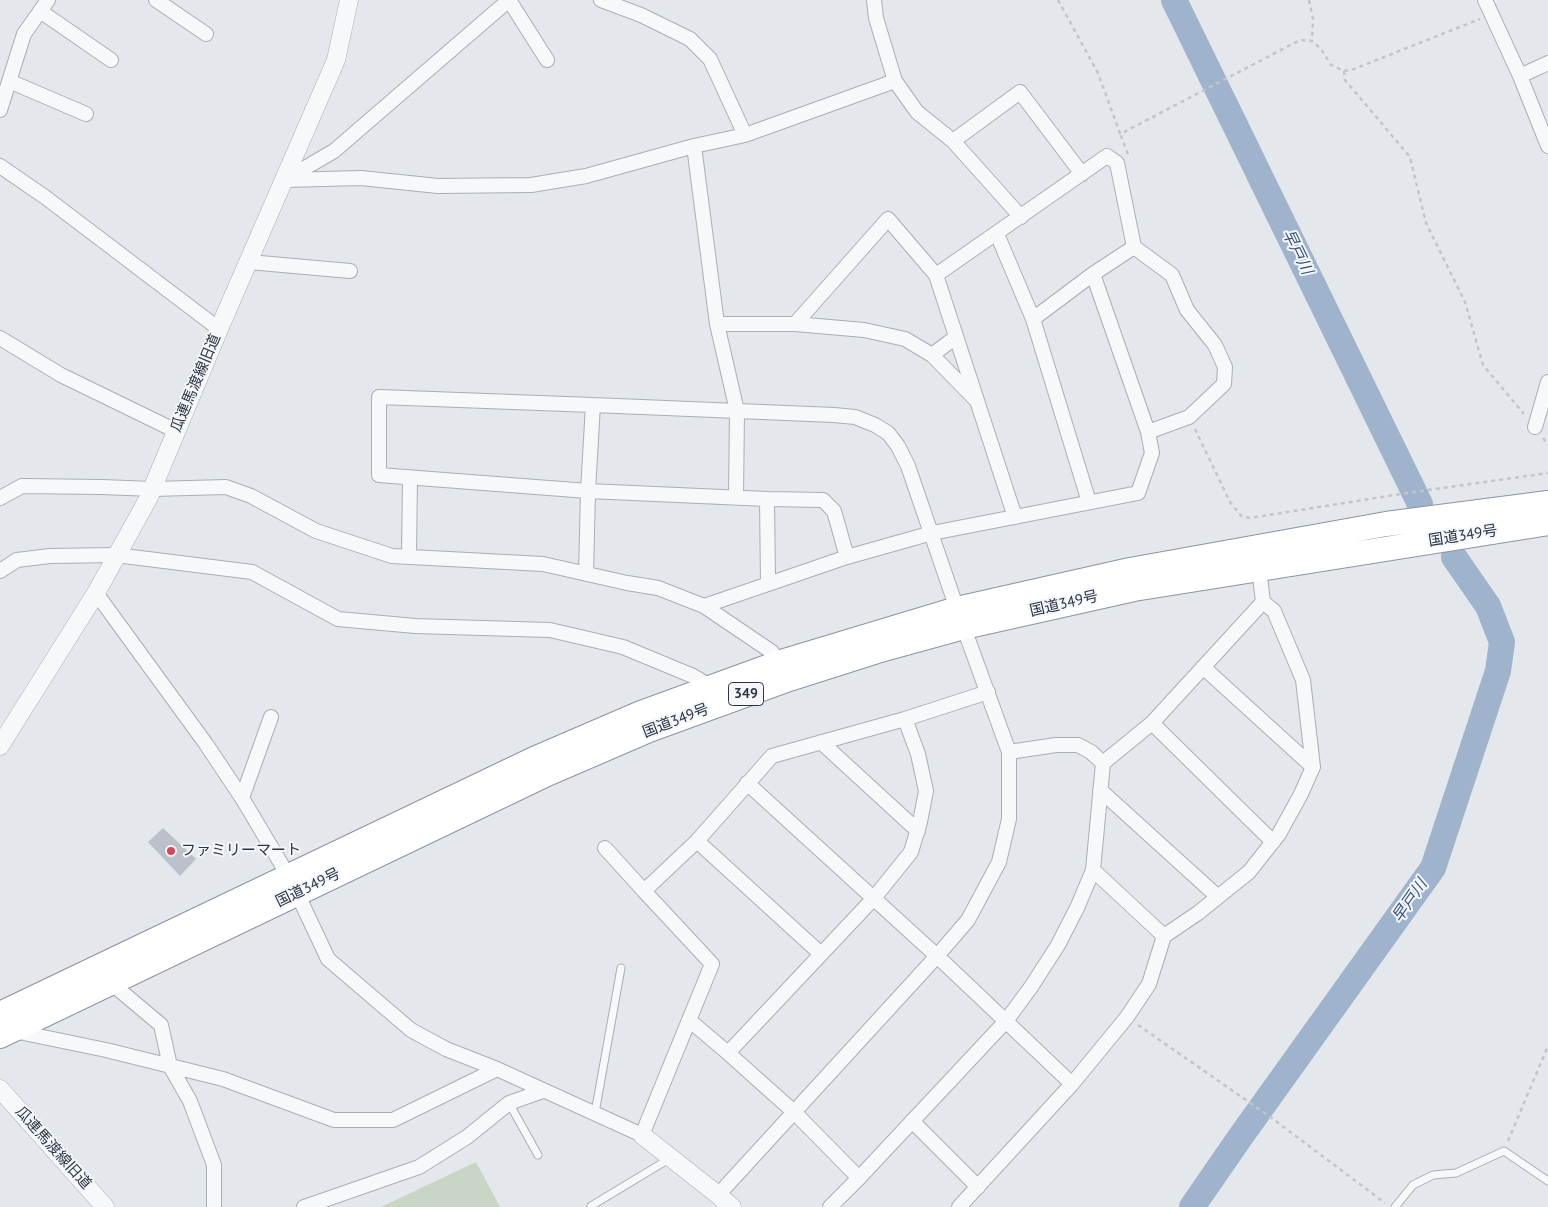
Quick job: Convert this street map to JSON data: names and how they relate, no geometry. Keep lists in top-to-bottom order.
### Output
{
  "streets": {
    "highway": ["国道349号", "349"],
    "street": ["瓜連馬渡線旧道"]
  },
  "water": ["早戸川"],
  "places": ["ファミリーマート"]
}
